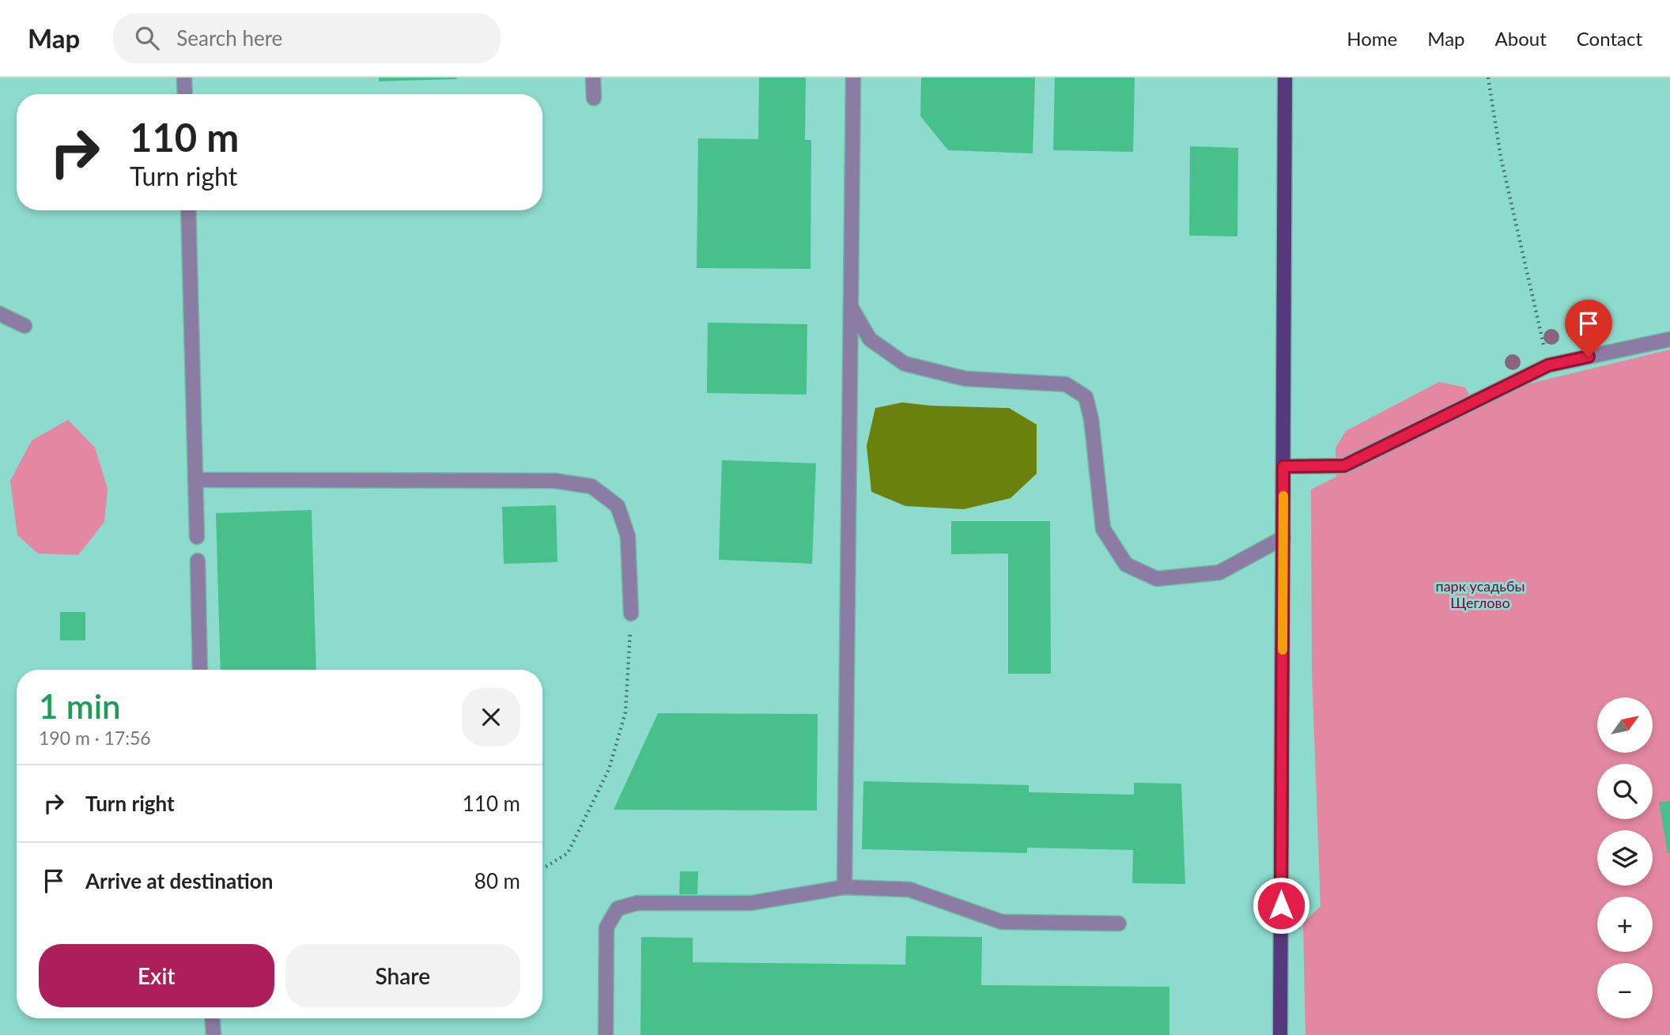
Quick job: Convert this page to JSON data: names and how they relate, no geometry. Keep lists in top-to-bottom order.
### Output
{
  "parks": ["парк усадьбы Щеглово"],
  "north": "top right",
  "page": {
    "header": "Map",
    "search": "Search here",
    "nav": [
      "Home",
      "Map",
      "About",
      "Contact"
    ],
    "turn": ["110 m", "Turn right"],
    "heading": ["1 min", "190 m · 17:56"],
    "map_buttons": ["+", "−"],
    "list": [
      {
        "name": "Turn right",
        "value": "110 m"
      },
      {
        "name": "Arrive at destination",
        "value": "80 m"
      }
    ],
    "buttons": ["Exit", "Share"]
  }
}
